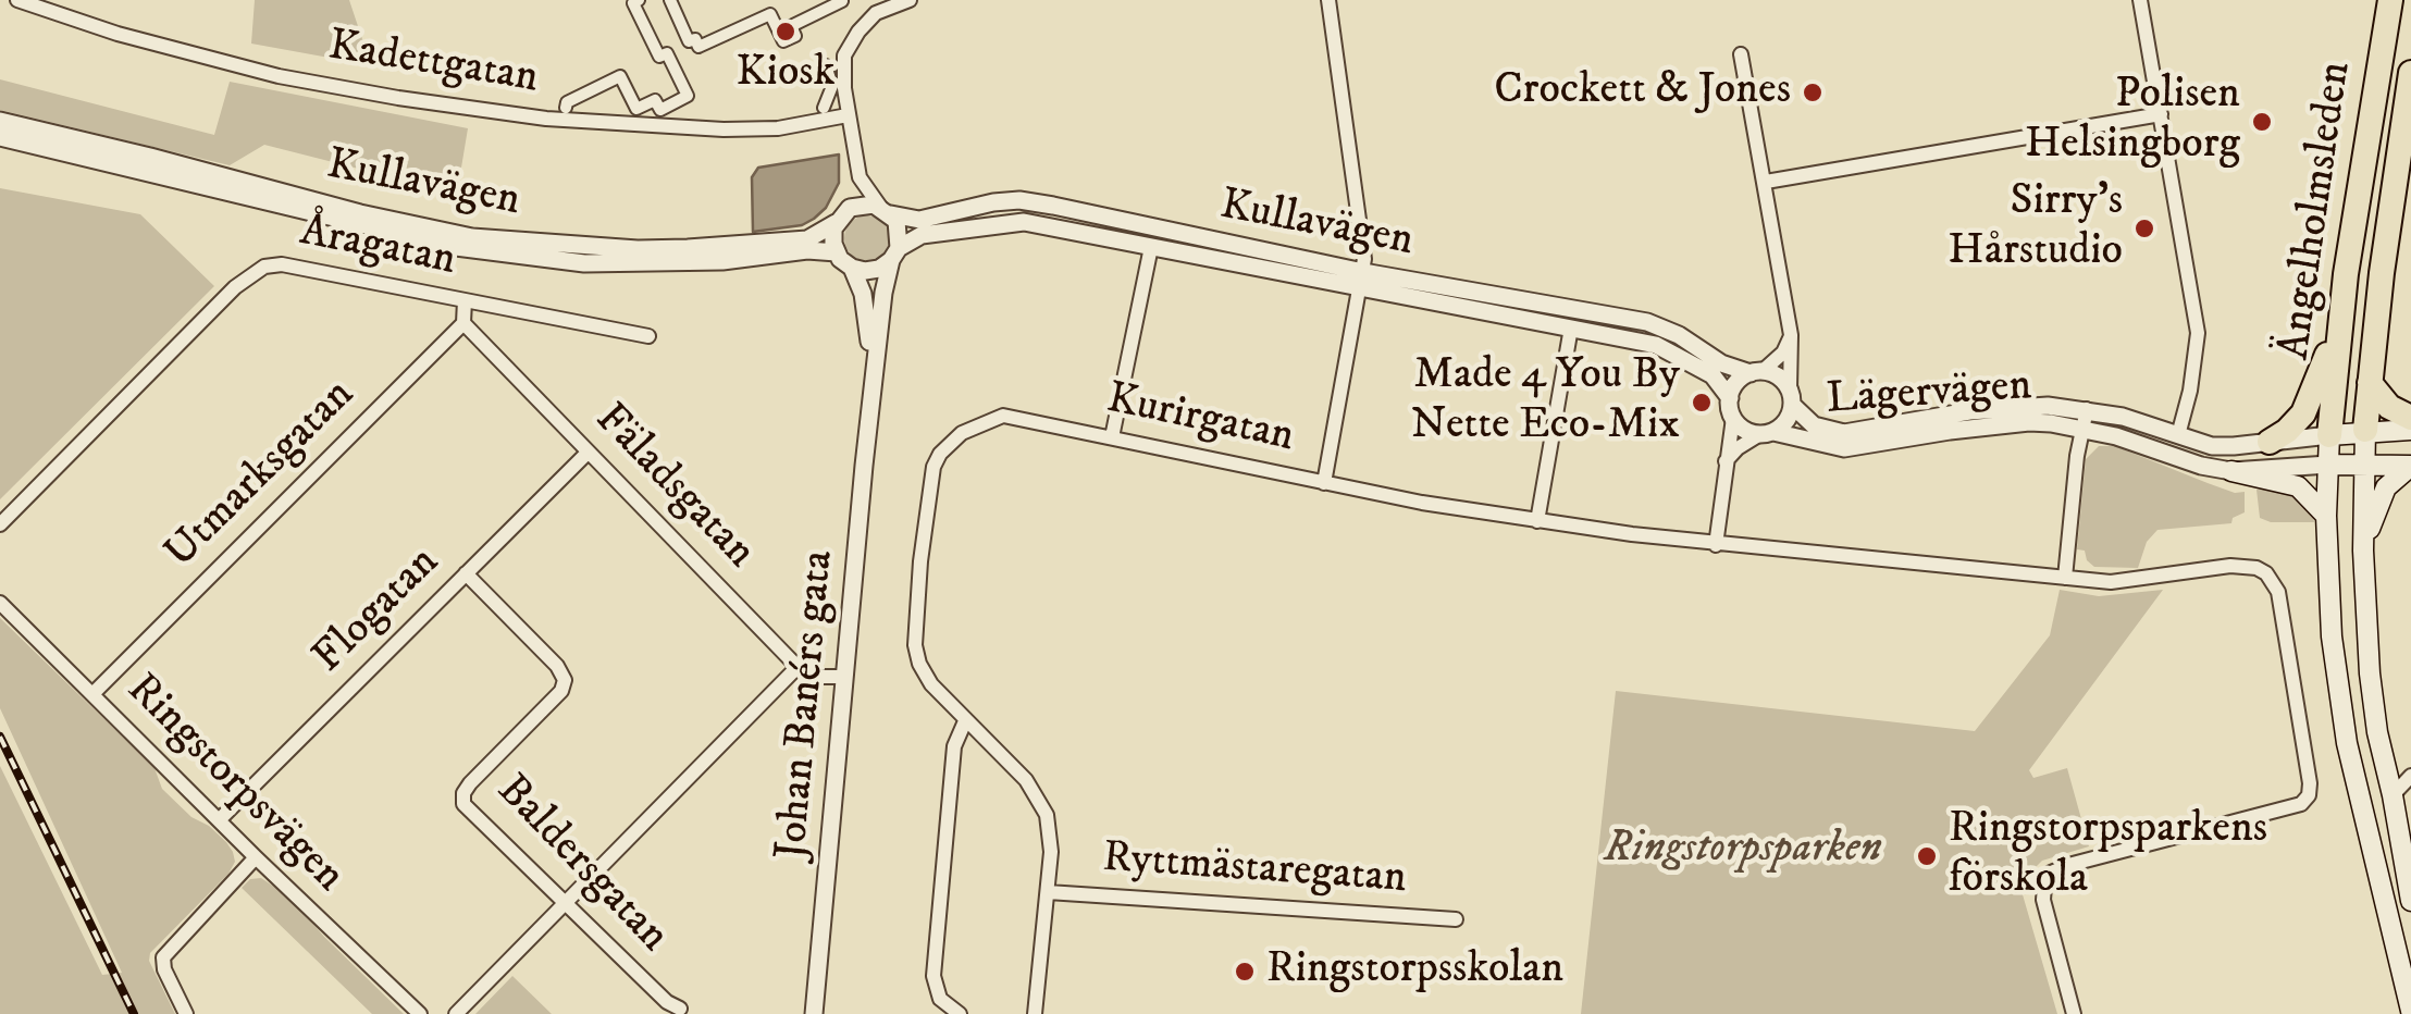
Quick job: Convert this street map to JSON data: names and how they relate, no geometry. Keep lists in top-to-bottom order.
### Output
{
  "streets": {
    "highway": ["Ängelholmsleden"],
    "main road": ["Lägervägen"],
    "street": [
      "Kadettgatan",
      "Kullavägen",
      "Åragatan",
      "Kurirgatan",
      "Utmarksgatan",
      "Fäladsgatan",
      "Flogatan",
      "Johan Banérs gata",
      "Ringstorpsvägen",
      "Baldersgatan",
      "Ryttmästaregatan"
    ]
  },
  "crossings": [
    ["Kullavägen", "Johan Banérs gata"],
    ["Ängelholmsleden", "Lägervägen"],
    ["Kurirgatan", "Ryttmästaregatan"],
    ["Utmarksgatan", "Fäladsgatan"],
    ["Utmarksgatan", "Ringstorpsvägen"],
    ["Fäladsgatan", "Flogatan"],
    ["Flogatan", "Ringstorpsvägen"],
    ["Flogatan", "Baldersgatan"]
  ],
  "parks": ["Ringstorpsparken"],
  "places": [
    "Kiosk",
    "Crockett & Jones",
    "Polisen Helsingborg",
    "Sirry's Hårstudio",
    "Made 4 You By Nette Eco-Mix",
    "Ringstorpsparkens förskola",
    "Ringstorpsskolan"
  ]
}
